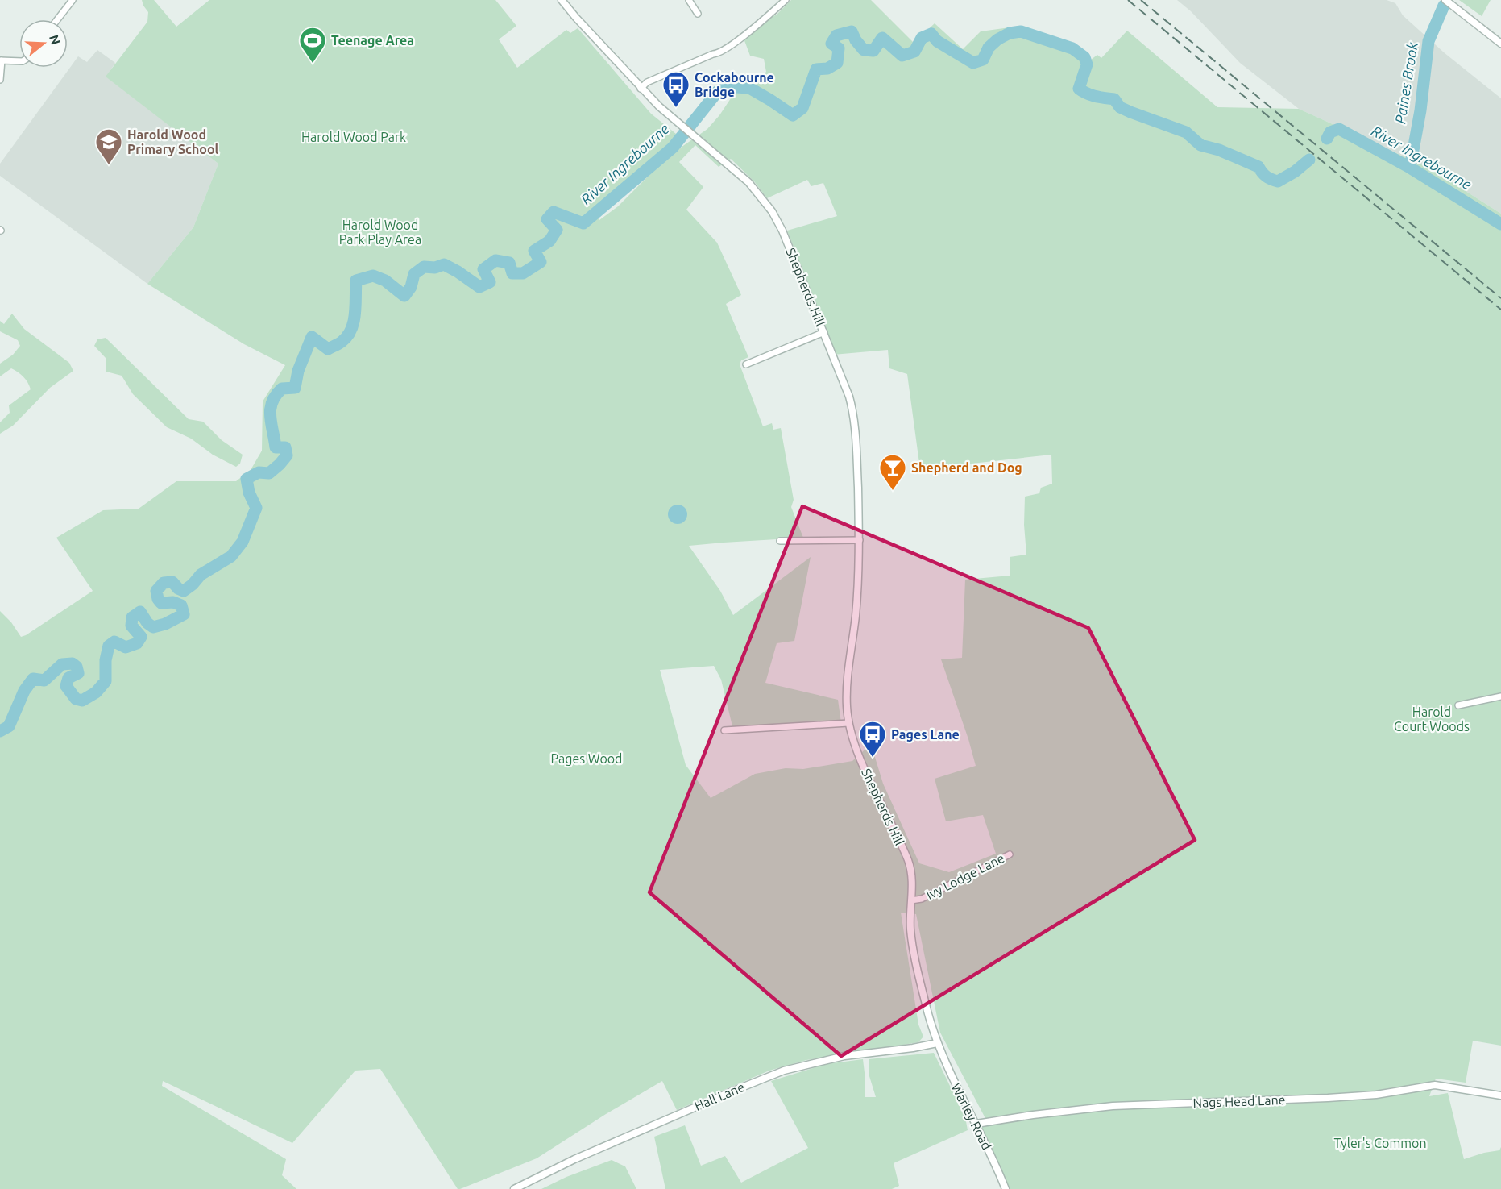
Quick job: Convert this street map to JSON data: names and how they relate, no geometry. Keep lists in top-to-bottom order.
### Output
{
  "streets": {
    "street": [
      "Shepherds Hill",
      "Ivy Lodge Lane",
      "Hall Lane",
      "Nags Head Lane",
      "Warley Road"
    ]
  },
  "crossings": [
    ["Shepherds Hill", "Ivy Lodge Lane"],
    ["Shepherds Hill", "Hall Lane"],
    ["Shepherds Hill", "Warley Road"],
    ["Hall Lane", "Warley Road"],
    ["Nags Head Lane", "Warley Road"]
  ],
  "water": ["Paines Brook", "River Ingrebourne"],
  "parks": [
    "Harold Wood Park",
    "Harold Wood Park Play Area",
    "Harold Court Woods",
    "Pages Wood",
    "Tyler's Common"
  ],
  "places": {
    "sports": ["Teenage Area"],
    "bus stop": ["Cockabourne Bridge", "Pages Lane"],
    "school or university": ["Harold Wood Primary School"],
    "bar": ["Shepherd and Dog"]
  },
  "north": "right"
}
